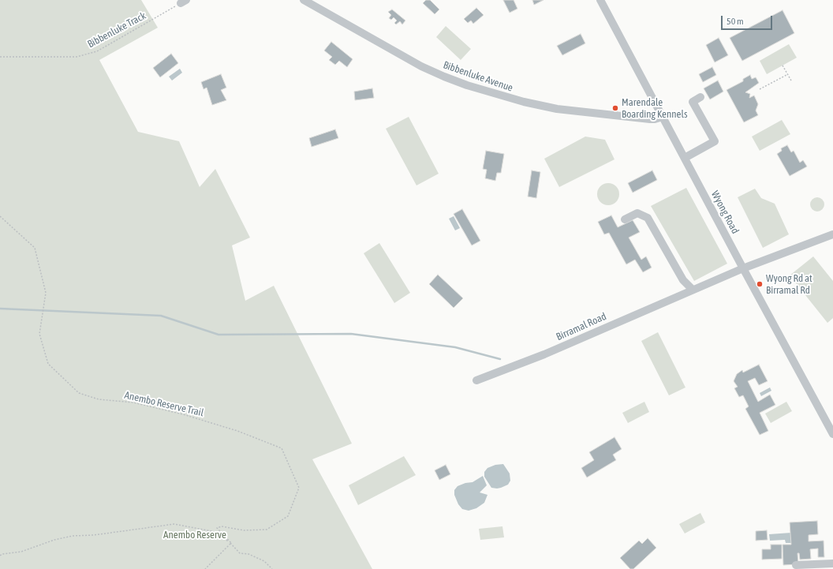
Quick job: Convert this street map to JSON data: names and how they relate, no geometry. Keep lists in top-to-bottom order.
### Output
{
  "streets": {
    "street": ["Bibbenluke Avenue", "Wyong Road", "Birramal Road"],
    "path": ["Bibbenluke Track", "Anembo Reserve Trail"]
  },
  "crossings": [
    ["Bibbenluke Avenue", "Wyong Road"],
    ["Wyong Road", "Birramal Road"]
  ],
  "parks": ["Anembo Reserve"],
  "places": ["Marendale Boarding Kennels", "Wyong Rd at Birramal Rd"],
  "scale_bar": "50 m"
}
